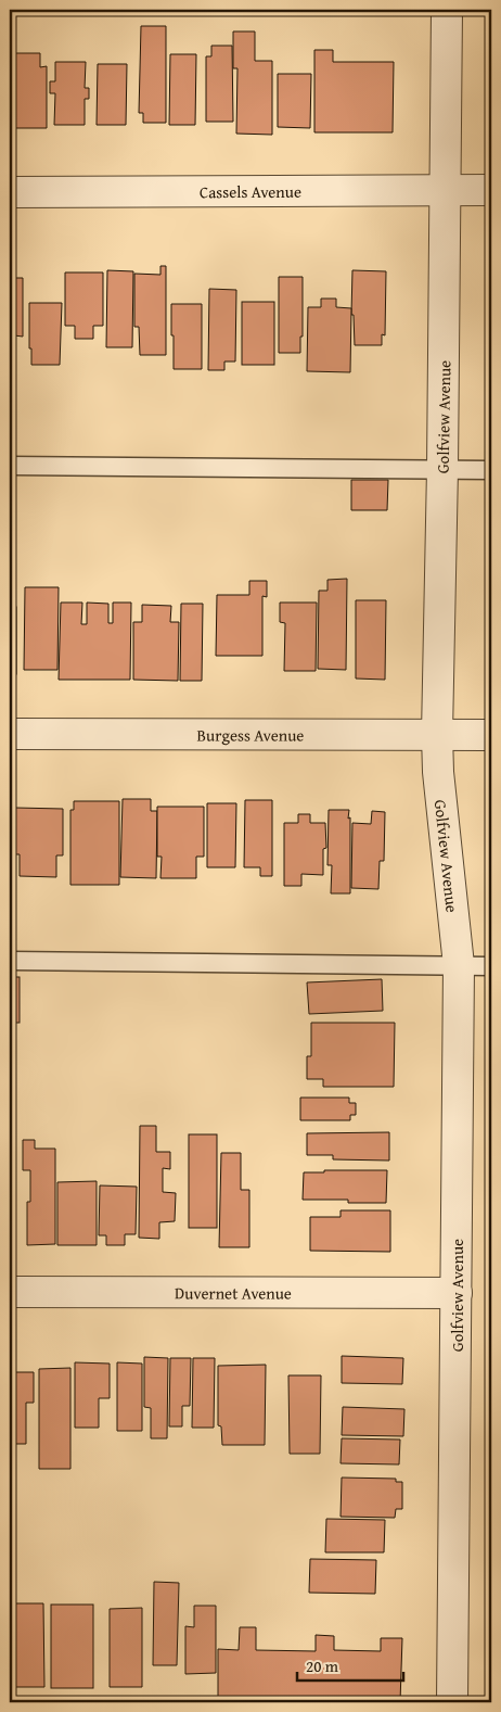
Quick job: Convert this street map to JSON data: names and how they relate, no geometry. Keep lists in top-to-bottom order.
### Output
{
  "streets": {
    "street": [
      "Cassels Avenue",
      "Golfview Avenue",
      "Burgess Avenue",
      "Duvernet Avenue"
    ]
  },
  "crossings": [
    ["Cassels Avenue", "Golfview Avenue"],
    ["Golfview Avenue", "Burgess Avenue"],
    ["Golfview Avenue", "Duvernet Avenue"]
  ],
  "scale_bar": "20 m"
}
